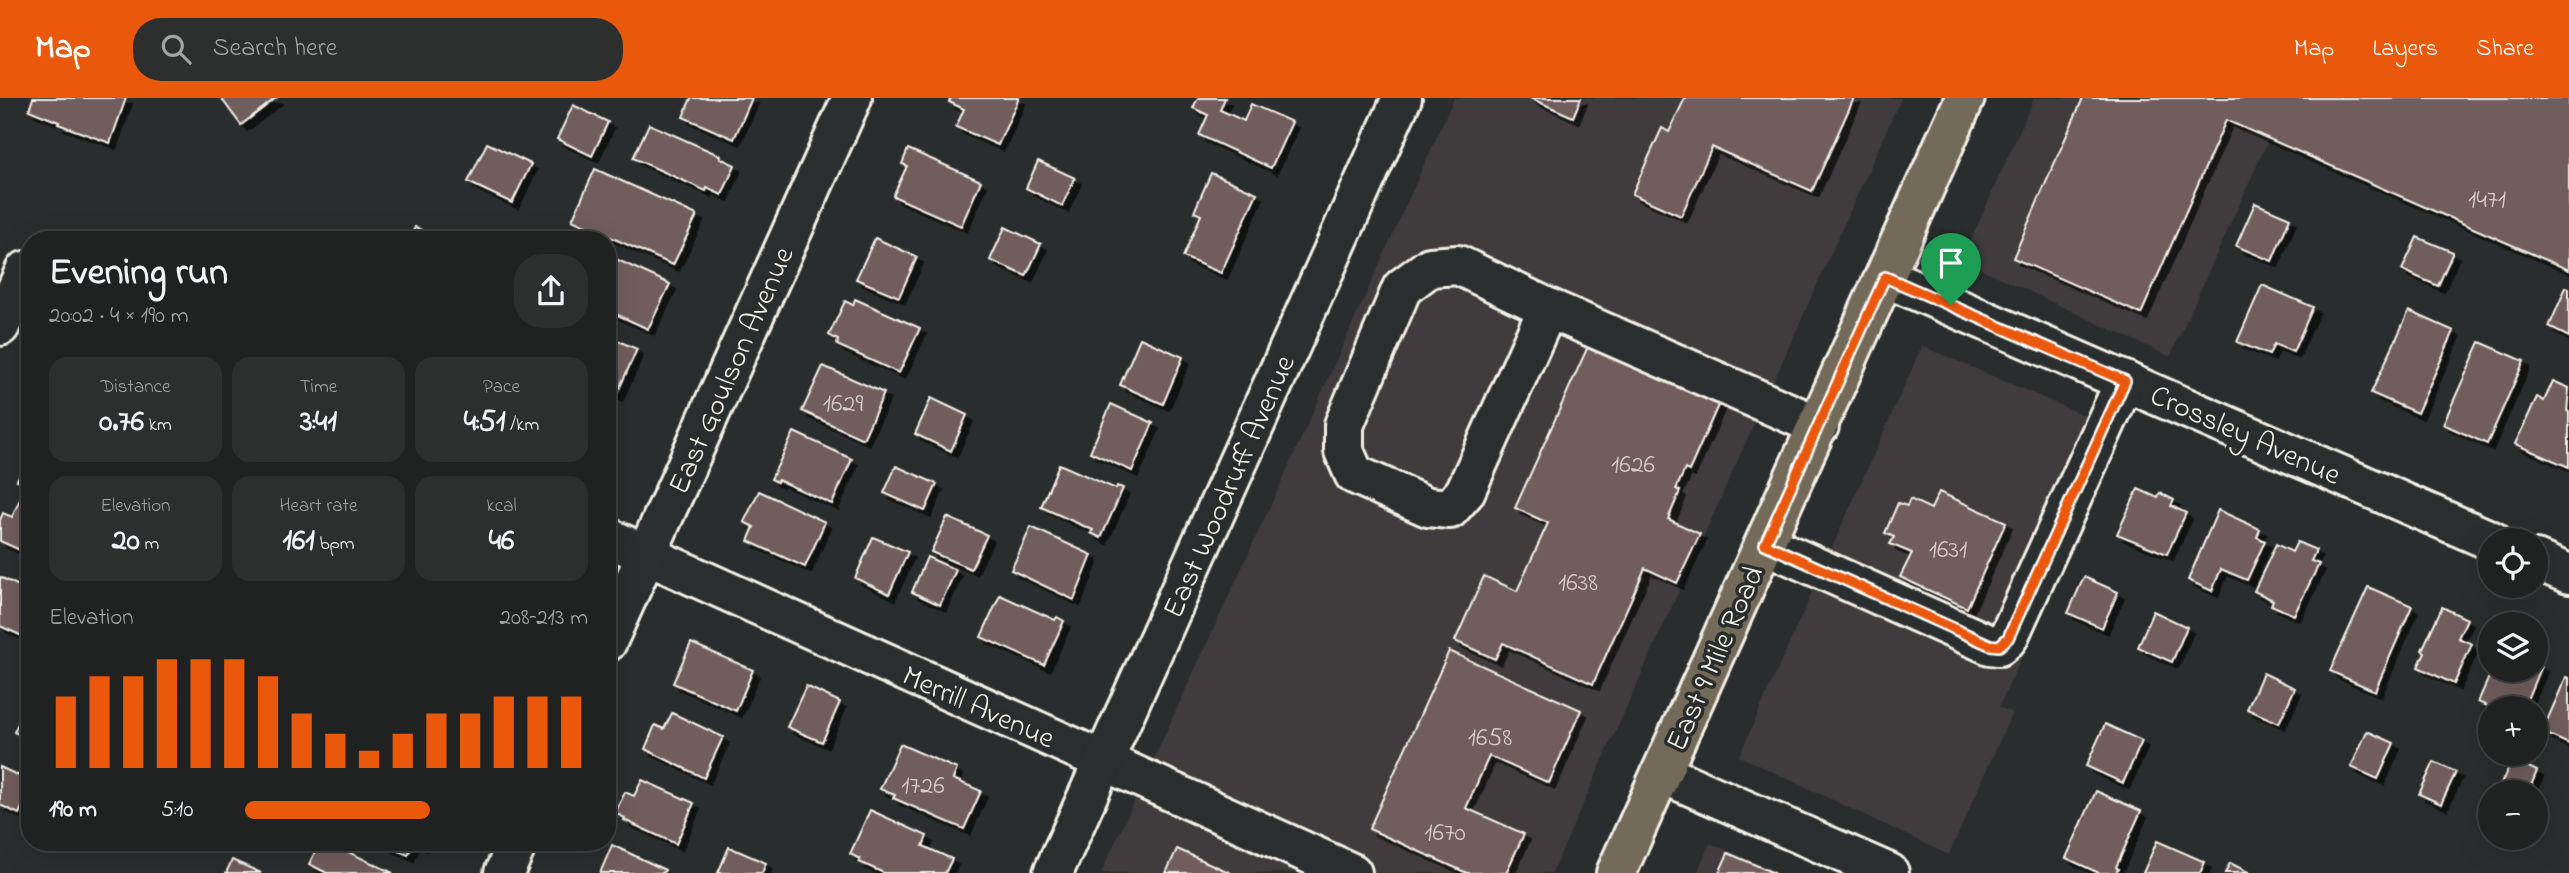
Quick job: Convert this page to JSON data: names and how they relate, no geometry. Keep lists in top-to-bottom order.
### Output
{
  "streets": {
    "main road": ["East 9 Mile Road"],
    "street": [
      "East Goulson Avenue",
      "Crossley Avenue",
      "East Woodruff Avenue",
      "Merrill Avenue"
    ]
  },
  "crossings": [
    ["East Goulson Avenue", "Merrill Avenue"],
    ["Crossley Avenue", "East 9 Mile Road"],
    ["East Woodruff Avenue", "Merrill Avenue"]
  ],
  "house_numbers": [
    "1471",
    "1629",
    "1626",
    "1631",
    "1638",
    "1658",
    "1726",
    "1670"
  ],
  "page": {
    "header": "Map",
    "search": "Search here",
    "nav": ["Map", "Layers", "Share"],
    "heading": ["Evening run", "20:02 · 4 × 190 m"],
    "stats": [
      ["Distance", "0.76 km"],
      ["Time", "3:41"],
      ["Pace", "4:51 /km"],
      ["Elevation", "20 m"],
      ["Heart rate", "161 bpm"],
      ["kcal", "46"]
    ],
    "map_buttons": ["+", "−"],
    "chart": ["Elevation", "208–213 m"],
    "list": [
      {
        "name": "190 m",
        "note": "5:10"
      }
    ]
  }
}
